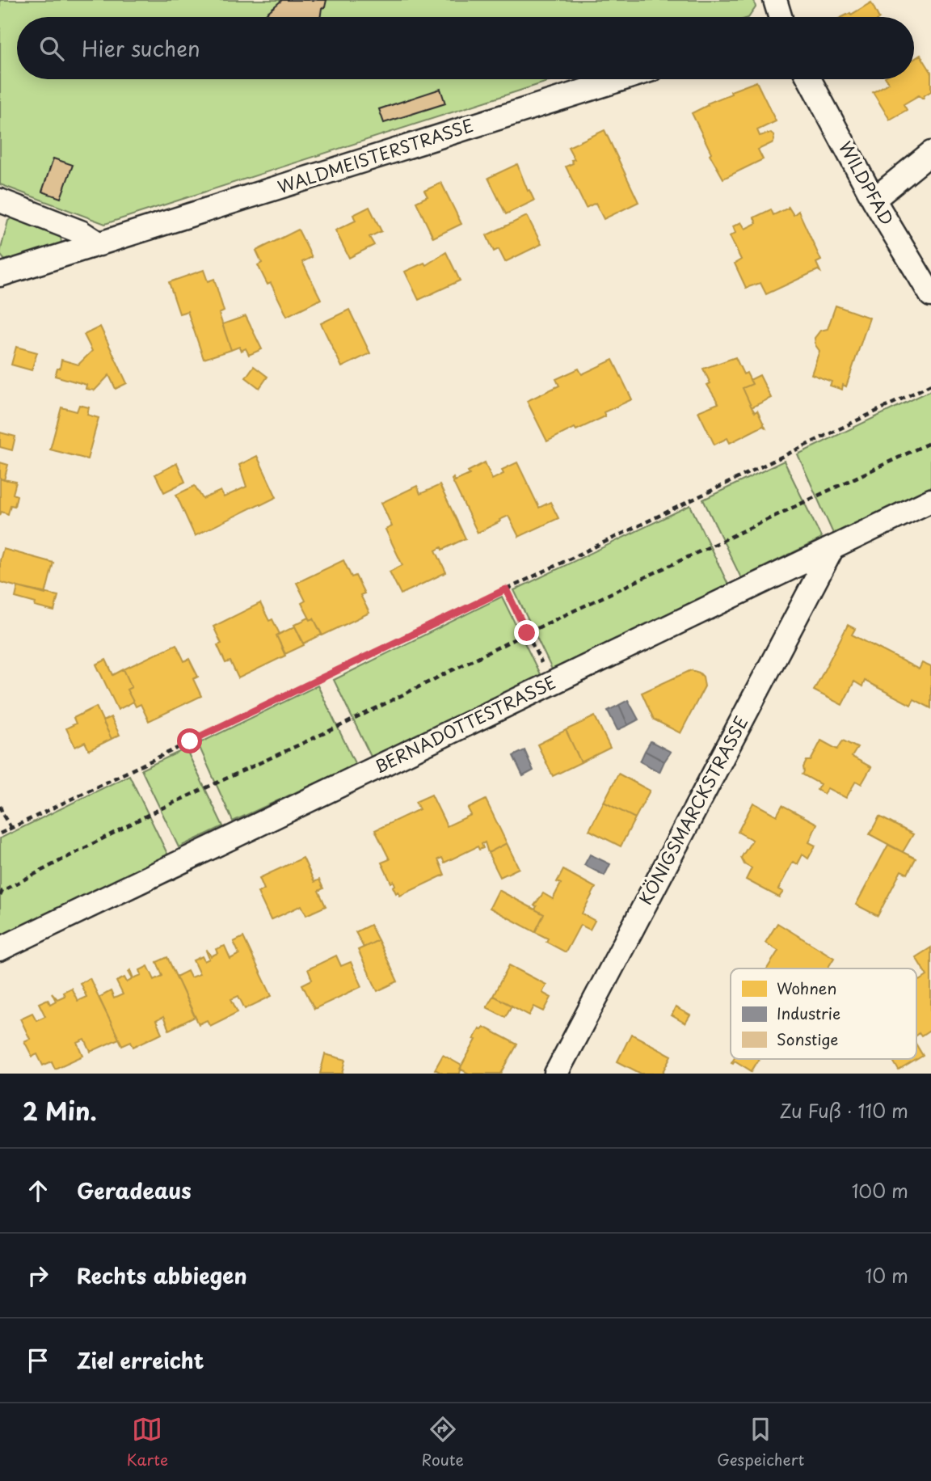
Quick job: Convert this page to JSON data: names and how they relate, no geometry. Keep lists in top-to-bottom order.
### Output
{
  "streets": {
    "street": [
      "WALDMEISTERSTRASSE",
      "WILDPFAD",
      "BERNADOTTESTRASSE",
      "KÖNIGSMARCKSTRASSE"
    ]
  },
  "crossings": [
    ["BERNADOTTESTRASSE", "KÖNIGSMARCKSTRASSE"]
  ],
  "legend": ["Wohnen", "Industrie", "Sonstige"],
  "page": {
    "search": "Hier suchen",
    "heading": ["2 Min.", "Zu Fuß · 110 m"],
    "list": [
      ["Geradeaus", "100 m"],
      ["Rechts abbiegen", "10 m"],
      "Ziel erreicht"
    ],
    "nav": ["Karte", "Route", "Gespeichert"]
  }
}
